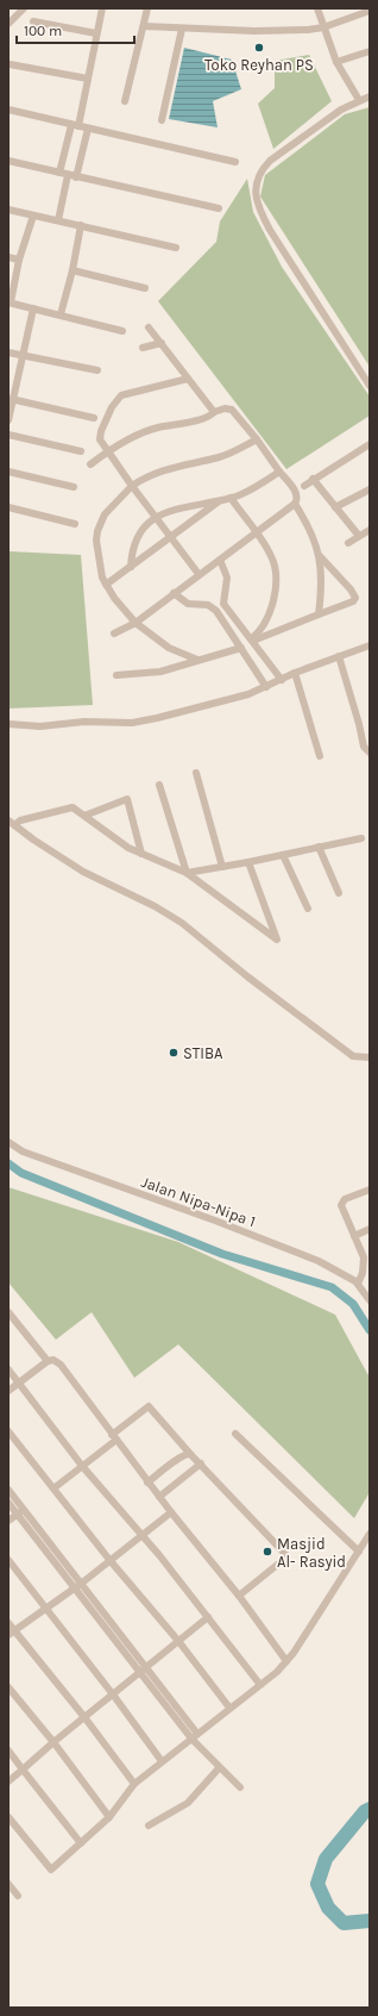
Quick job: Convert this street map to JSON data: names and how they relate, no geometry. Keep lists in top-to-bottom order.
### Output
{
  "streets": {
    "street": ["Jalan Nipa-Nipa 1"]
  },
  "places": ["Toko Reyhan PS", "STIBA", "Masjid Al- Rasyid"],
  "scale_bar": "100 m"
}
